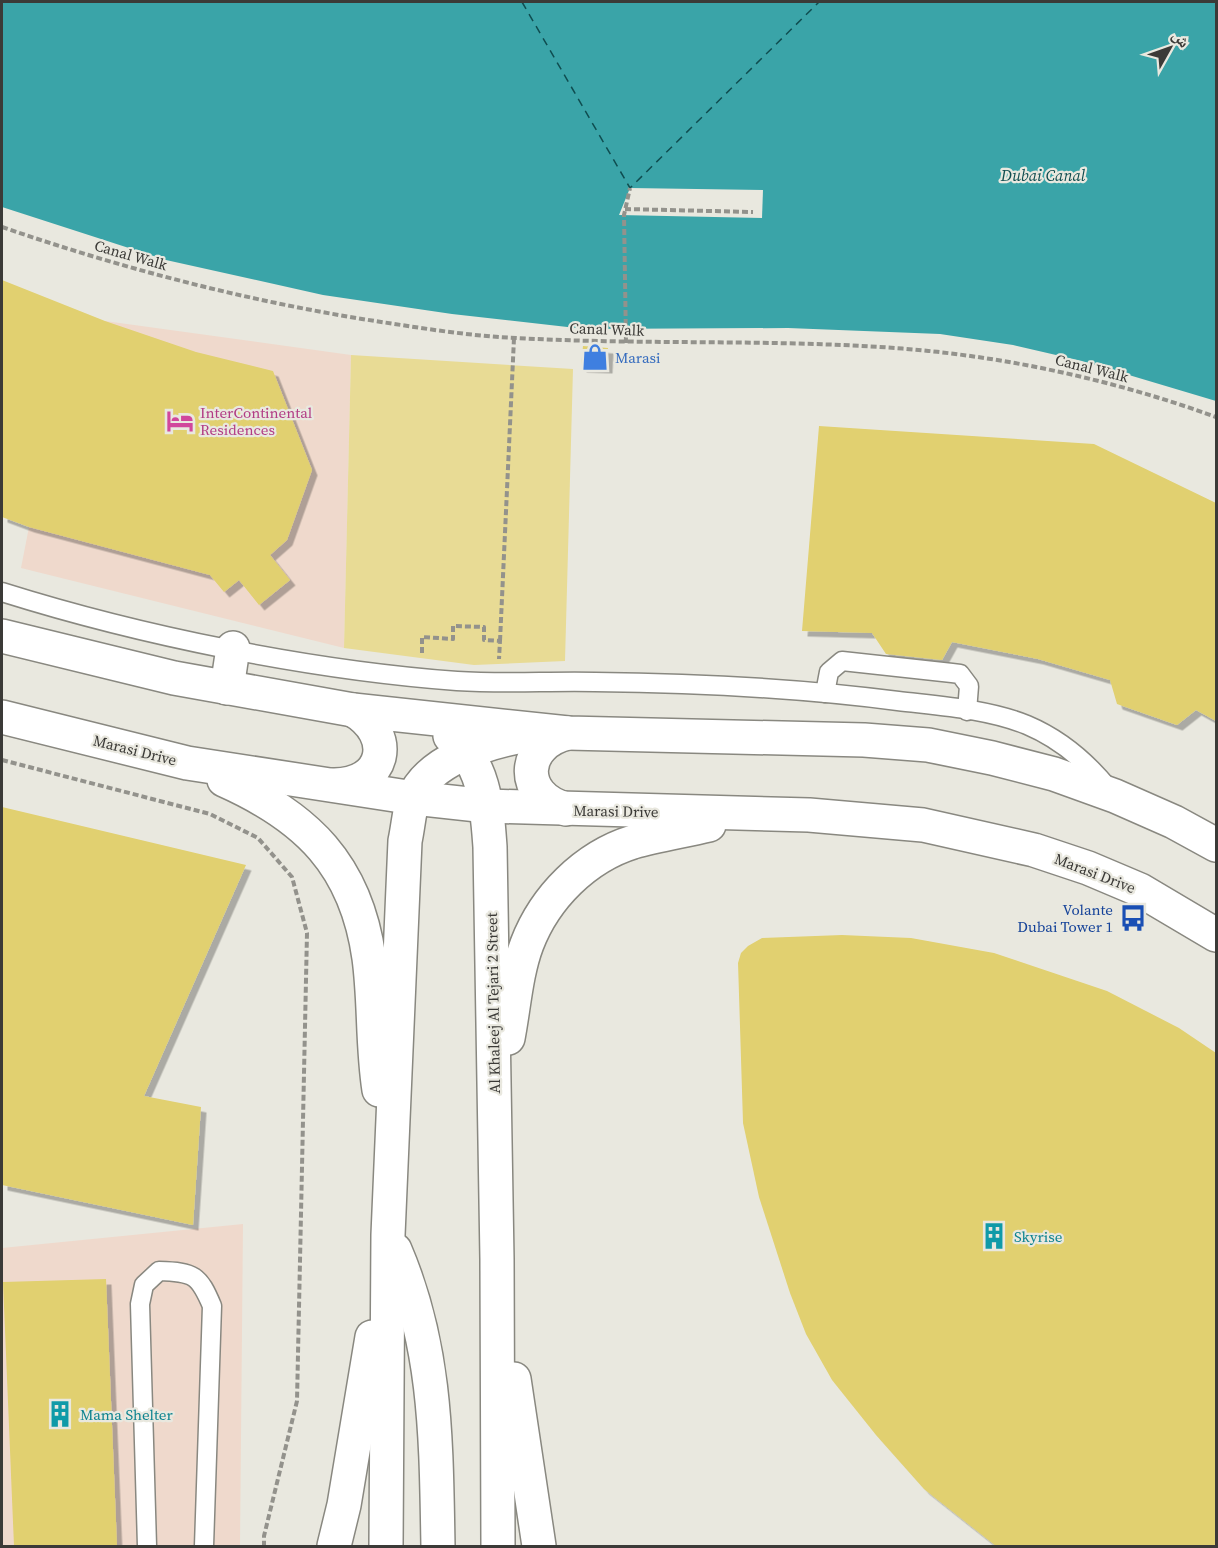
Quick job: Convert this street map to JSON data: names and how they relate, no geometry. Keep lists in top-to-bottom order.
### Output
{
  "streets": {
    "street": ["Marasi Drive", "Al Khaleej Al Tejari 2 Street"],
    "path": ["Canal Walk"]
  },
  "crossings": [
    ["Marasi Drive", "Al Khaleej Al Tejari 2 Street"]
  ],
  "water": ["Dubai Canal"],
  "places": {
    "shop": ["Marasi"],
    "hotel": ["InterContinental Residences"],
    "bus stop": ["Volante Dubai Tower 1"],
    "building": ["Skyrise", "Mama Shelter"]
  },
  "north": "top right"
}
